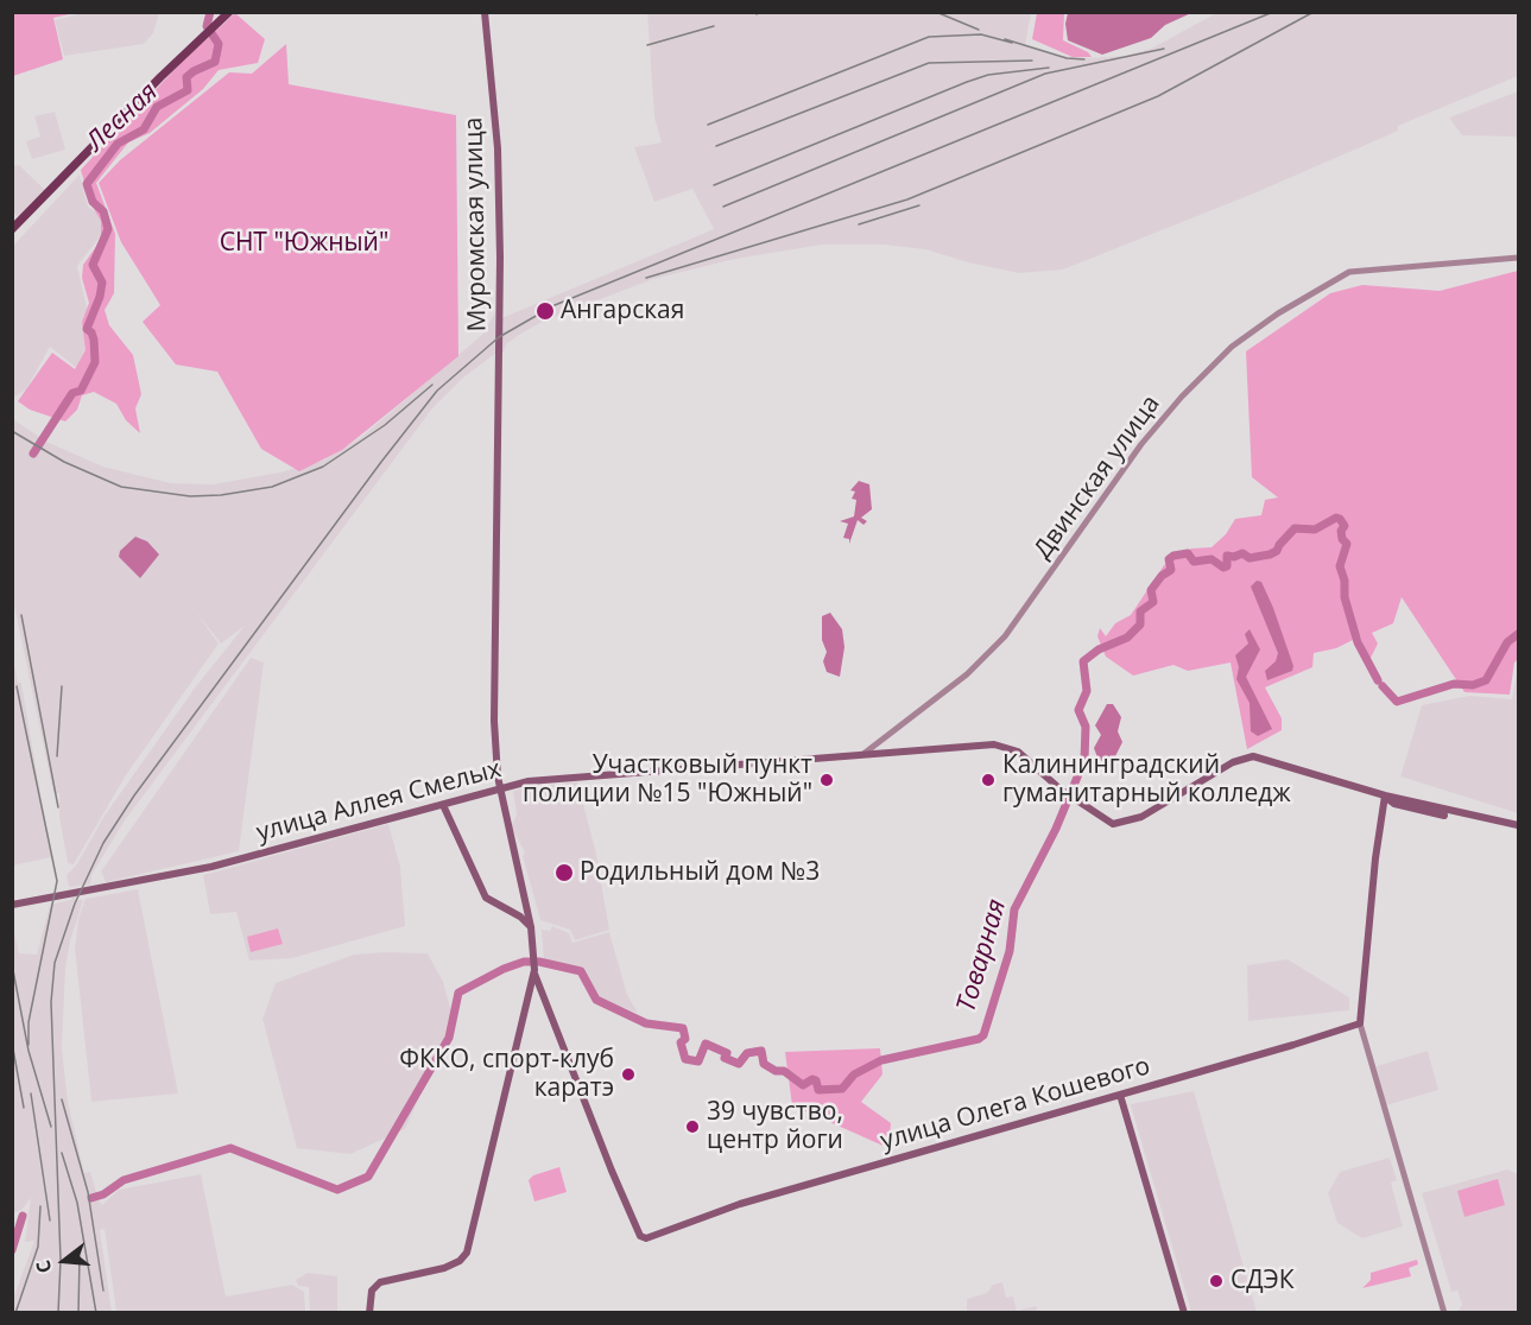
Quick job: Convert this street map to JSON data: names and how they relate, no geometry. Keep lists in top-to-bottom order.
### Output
{
  "streets": {
    "main road": ["Муромская улица", "улица Аллея Смелых", "улица Олега Кошевого"],
    "street": ["Двинская улица"]
  },
  "crossings": [
    ["Муромская улица", "улица Аллея Смелых"],
    ["Двинская улица", "улица Аллея Смелых"]
  ],
  "water": ["Лесная", "Товарная"],
  "parks": ["СНТ \"Южный\""],
  "places": [
    "Ангарская",
    "Участковый пункт полиции №15 \"Южный\"",
    "Калининградский гуманитарный колледж",
    "Родильный дом №3",
    "ФККО, спорт-клуб каратэ",
    "39 чувство, центр йоги",
    "СДЭК"
  ],
  "north": "left"
}
